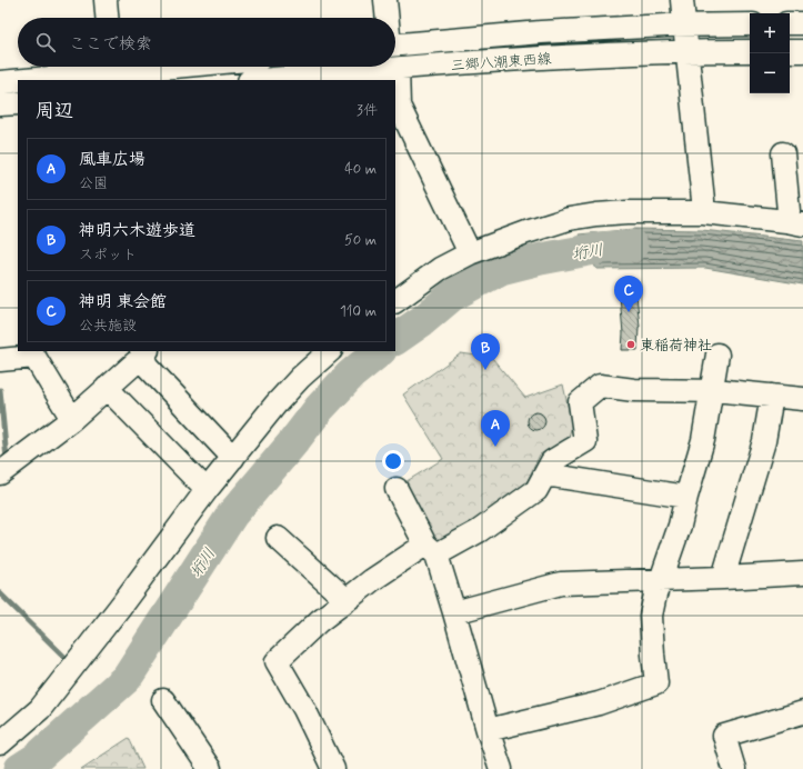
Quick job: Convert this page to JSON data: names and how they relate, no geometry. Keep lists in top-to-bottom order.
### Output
{
  "streets": {
    "street": ["三郷八潮東西線"]
  },
  "water": ["垳川"],
  "places": ["東稲荷神社"],
  "page": {
    "map_buttons": ["+", "−"],
    "search": "ここで検索",
    "heading": ["周辺", "3件"],
    "list": [
      {
        "mark": "A",
        "name": "風車広場",
        "note": "公園",
        "value": "40 m"
      },
      {
        "mark": "B",
        "name": "神明六木遊歩道",
        "note": "スポット",
        "value": "50 m"
      },
      {
        "mark": "C",
        "name": "神明 東会館",
        "note": "公共施設",
        "value": "110 m"
      }
    ],
    "pins": ["C", "B", "A"]
  }
}
